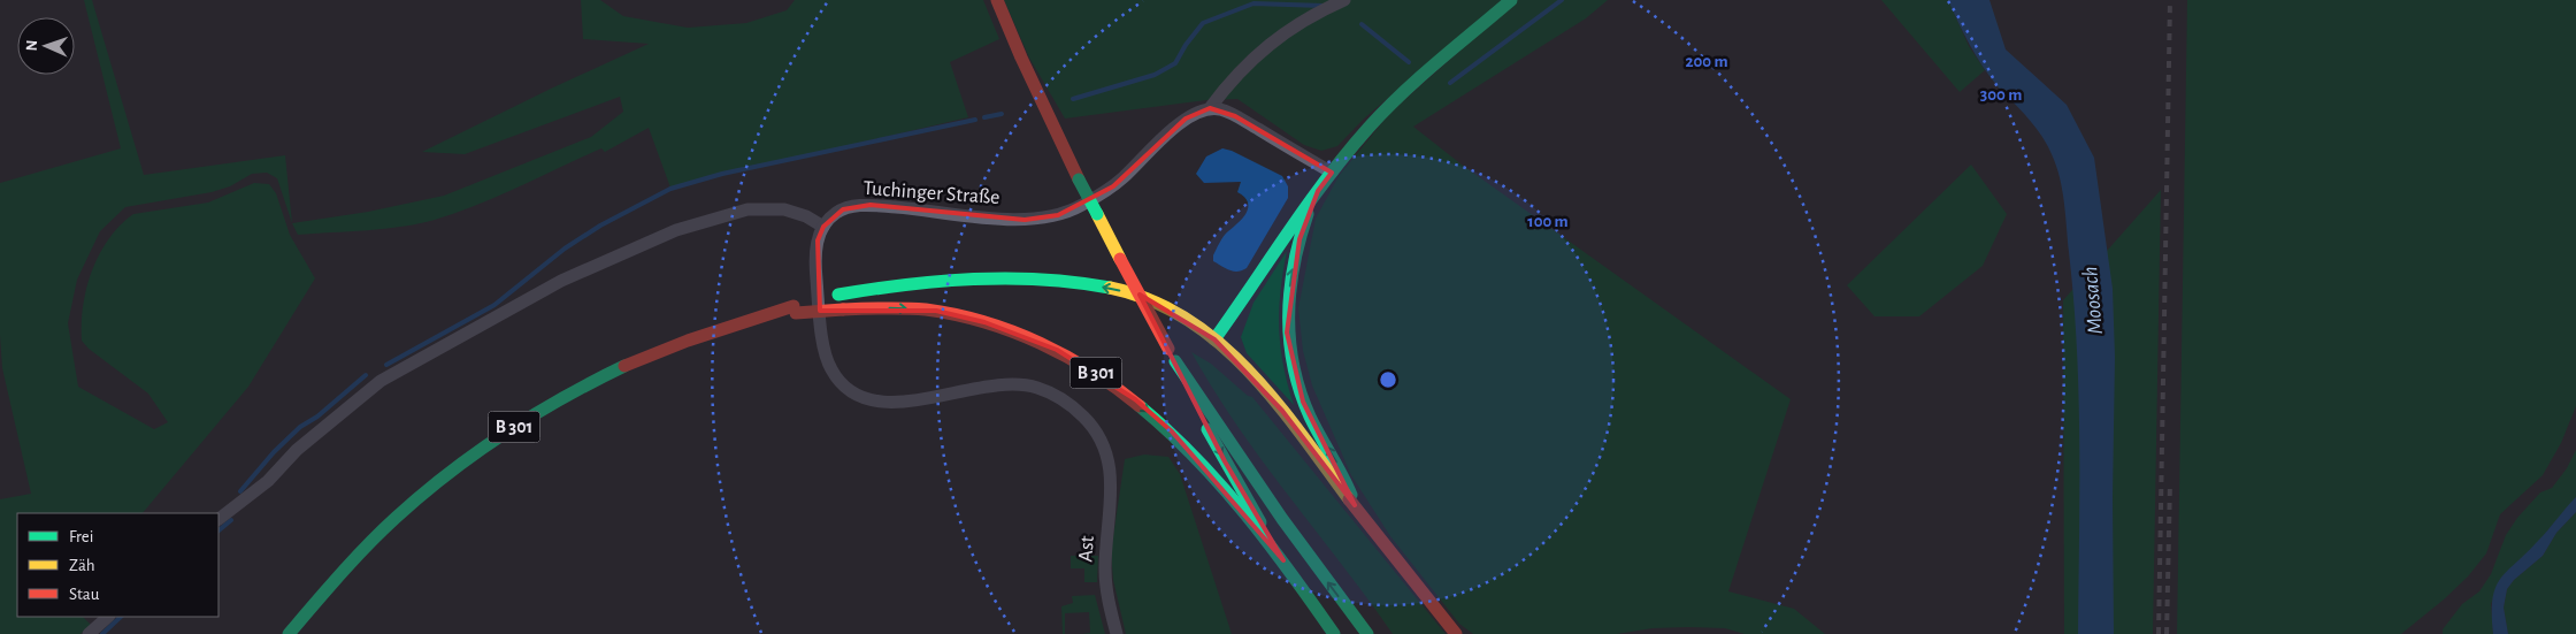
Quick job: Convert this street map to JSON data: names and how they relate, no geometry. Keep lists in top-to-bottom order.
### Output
{
  "streets": {
    "main road": ["B 301"],
    "street": ["Tuchinger Straße", "Ast"]
  },
  "crossings": [
    ["Tuchinger Straße", "Ast"]
  ],
  "water": ["Moosach"],
  "legend": ["Frei", "Zäh", "Stau"],
  "north": "left",
  "rings": ["200 m", "300 m", "100 m"]
}
